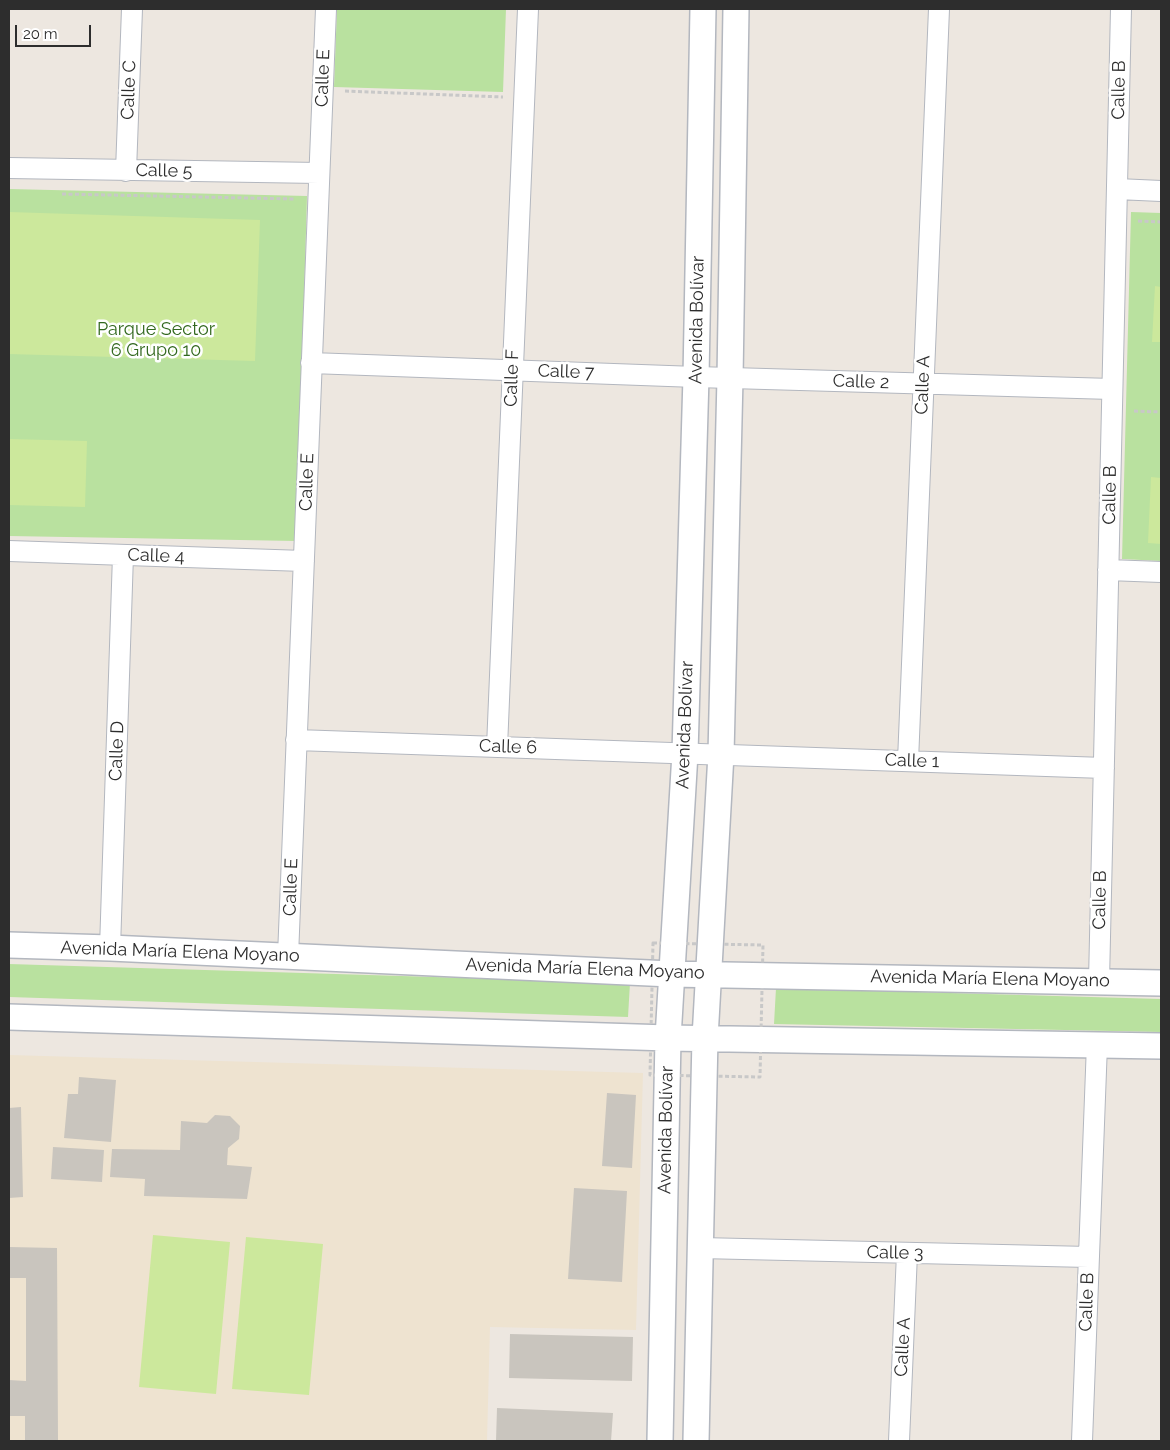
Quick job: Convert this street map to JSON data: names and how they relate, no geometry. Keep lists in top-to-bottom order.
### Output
{
  "streets": {
    "street": [
      "Calle E",
      "Calle C",
      "Calle B",
      "Calle 5",
      "Avenida Bolívar",
      "Calle 7",
      "Calle F",
      "Calle 2",
      "Calle A",
      "Calle 4",
      "Calle 6",
      "Calle D",
      "Calle 1",
      "Avenida María Elena Moyano",
      "Calle 3"
    ]
  },
  "crossings": [
    ["Calle E", "Calle 5"],
    ["Calle E", "Calle 7"],
    ["Calle E", "Calle 4"],
    ["Calle E", "Calle 6"],
    ["Calle E", "Avenida María Elena Moyano"],
    ["Calle C", "Calle 5"],
    ["Calle B", "Calle 2"],
    ["Calle B", "Calle 1"],
    ["Calle B", "Avenida María Elena Moyano"],
    ["Calle B", "Calle 3"],
    ["Avenida Bolívar", "Calle 7"],
    ["Avenida Bolívar", "Calle 2"],
    ["Avenida Bolívar", "Calle 6"],
    ["Avenida Bolívar", "Calle 1"],
    ["Avenida Bolívar", "Avenida María Elena Moyano"],
    ["Avenida Bolívar", "Calle 3"],
    ["Calle 7", "Calle F"],
    ["Calle 7", "Calle 2"],
    ["Calle F", "Calle 6"],
    ["Calle 2", "Calle A"],
    ["Calle A", "Calle 1"],
    ["Calle A", "Calle 3"],
    ["Calle 4", "Calle D"],
    ["Calle 6", "Calle 1"],
    ["Calle D", "Avenida María Elena Moyano"]
  ],
  "parks": ["Parque Sector 6 Grupo 10"],
  "scale_bar": "20 m"
}
